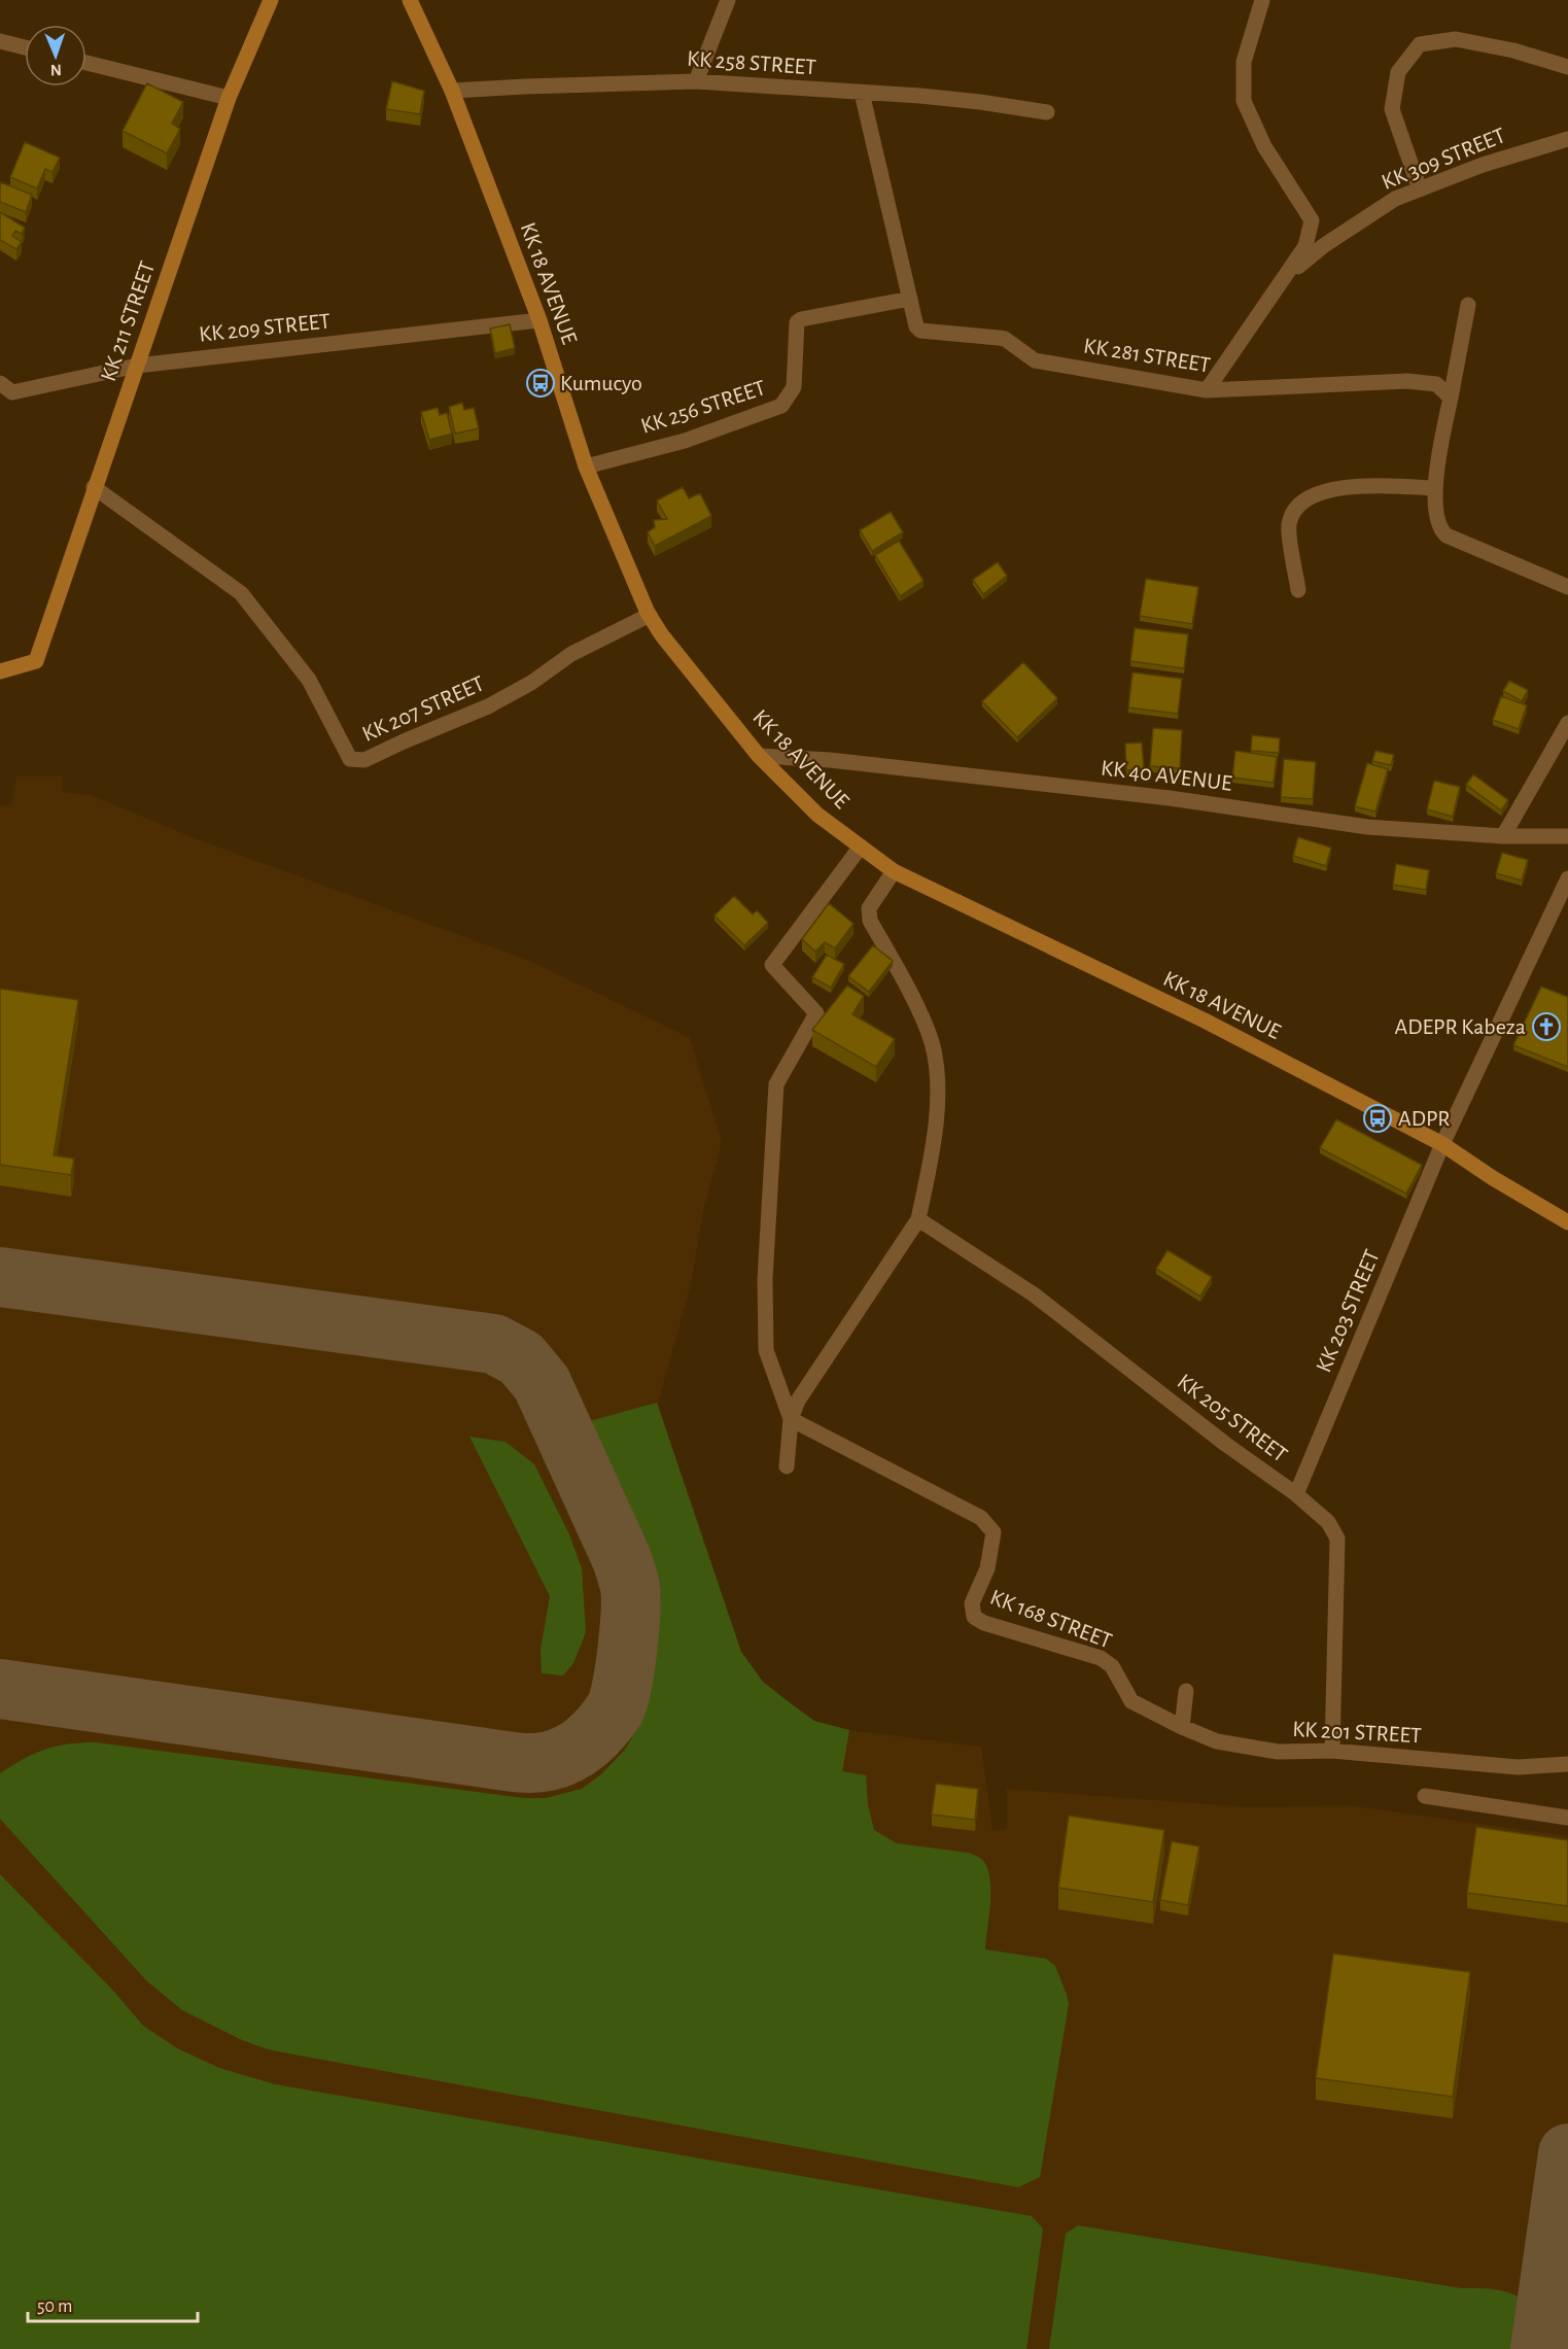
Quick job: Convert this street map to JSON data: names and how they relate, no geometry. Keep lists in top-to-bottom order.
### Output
{
  "streets": {
    "main road": ["KK 18 AVENUE", "KK 211 STREET"],
    "street": [
      "KK 258 STREET",
      "KK 309 STREET",
      "KK 209 STREET",
      "KK 281 STREET",
      "KK 256 STREET",
      "KK 207 STREET",
      "KK 40 AVENUE",
      "KK 203 STREET",
      "KK 205 STREET",
      "KK 168 STREET",
      "KK 201 STREET"
    ]
  },
  "crossings": [
    ["KK 258 STREET", "KK 18 AVENUE"],
    ["KK 258 STREET", "KK 281 STREET"],
    ["KK 18 AVENUE", "KK 209 STREET"],
    ["KK 18 AVENUE", "KK 256 STREET"],
    ["KK 18 AVENUE", "KK 207 STREET"],
    ["KK 18 AVENUE", "KK 40 AVENUE"],
    ["KK 18 AVENUE", "KK 203 STREET"],
    ["KK 211 STREET", "KK 209 STREET"],
    ["KK 211 STREET", "KK 207 STREET"],
    ["KK 281 STREET", "KK 256 STREET"],
    ["KK 203 STREET", "KK 205 STREET"],
    ["KK 205 STREET", "KK 201 STREET"],
    ["KK 168 STREET", "KK 201 STREET"]
  ],
  "places": {
    "bus stop": ["Kumucyo", "ADPR"],
    "church": ["ADEPR Kabeza"]
  },
  "scale_bar": "50 m",
  "north": "bottom"
}
